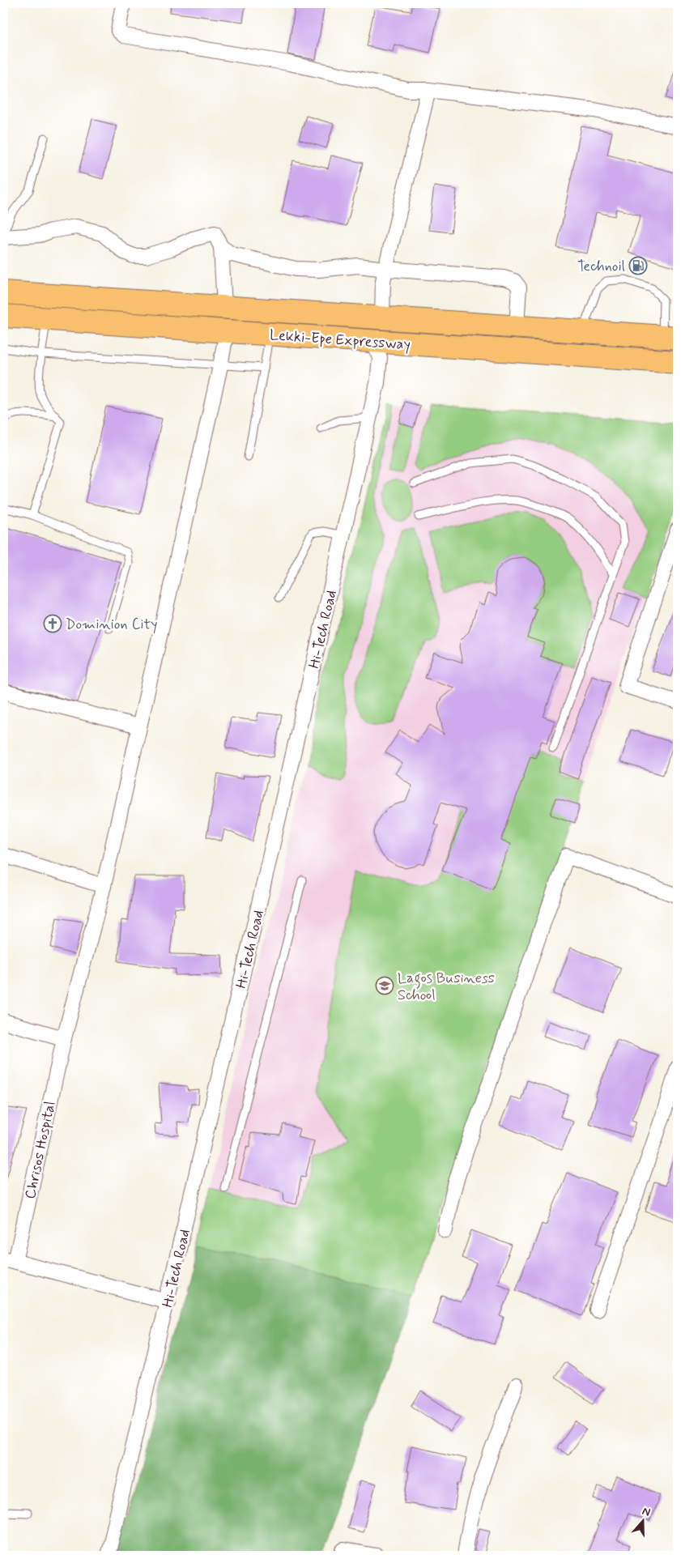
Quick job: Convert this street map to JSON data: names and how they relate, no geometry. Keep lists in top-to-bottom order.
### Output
{
  "streets": {
    "highway": ["Lekki-Epe Expressway"],
    "street": ["Hi-Tech Road", "Chrisos Hospital"]
  },
  "crossings": [
    ["Lekki-Epe Expressway", "Hi-Tech Road"],
    ["Lekki-Epe Expressway", "Chrisos Hospital"]
  ],
  "places": {
    "fuel station": ["Technoil"],
    "church": ["Dominion City"],
    "school or university": ["Lagos Business School"]
  },
  "north": "top"
}
